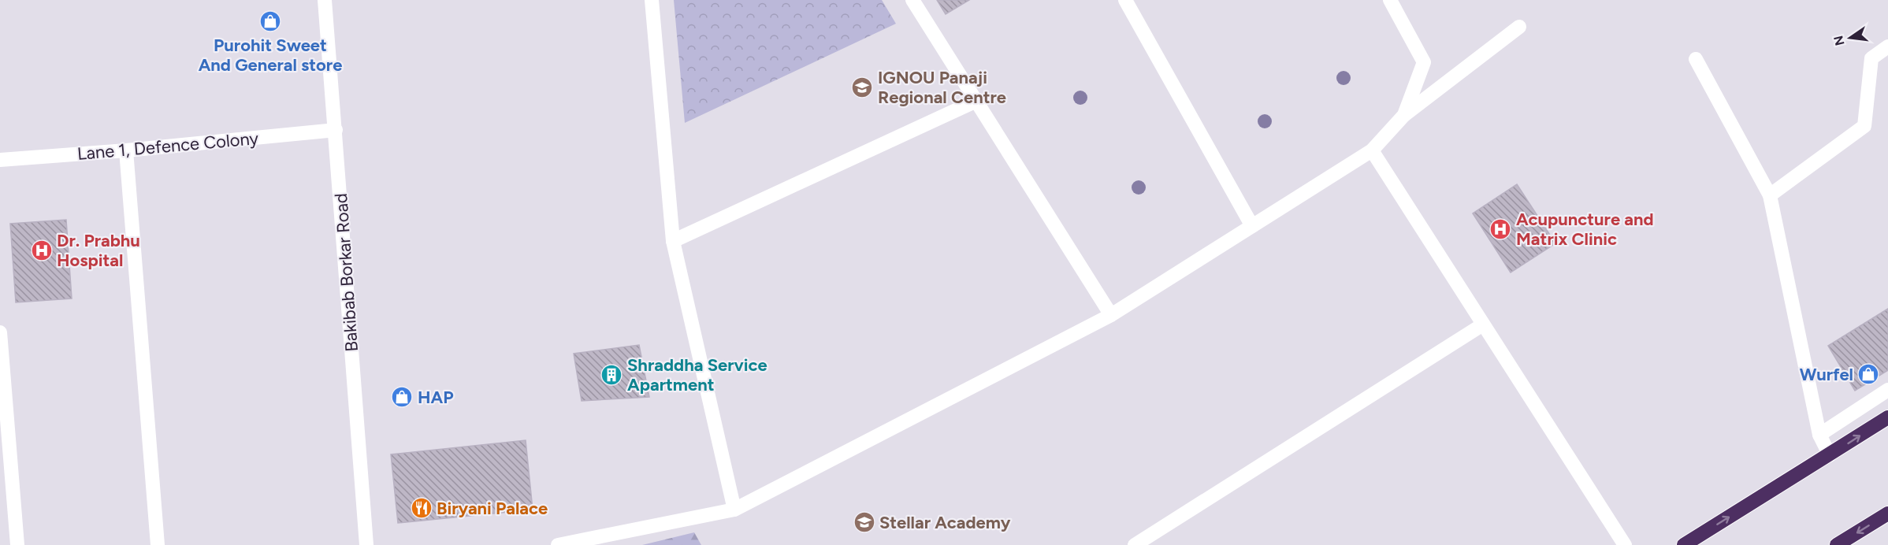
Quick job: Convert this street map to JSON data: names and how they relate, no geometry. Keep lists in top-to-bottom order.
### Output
{
  "streets": {
    "street": ["Lane 1, Defence Colony", "Bakibab Borkar Road"]
  },
  "crossings": [
    ["Lane 1, Defence Colony", "Bakibab Borkar Road"]
  ],
  "places": {
    "shop": ["Purohit Sweet And General store", "Wurfel", "HAP"],
    "school or university": ["IGNOU Panaji Regional Centre", "Stellar Academy"],
    "hospital": ["Acupuncture and Matrix Clinic", "Dr. Prabhu Hospital"],
    "building": ["Shraddha Service Apartment"],
    "restaurant": ["Biryani Palace"]
  },
  "north": "left"
}
